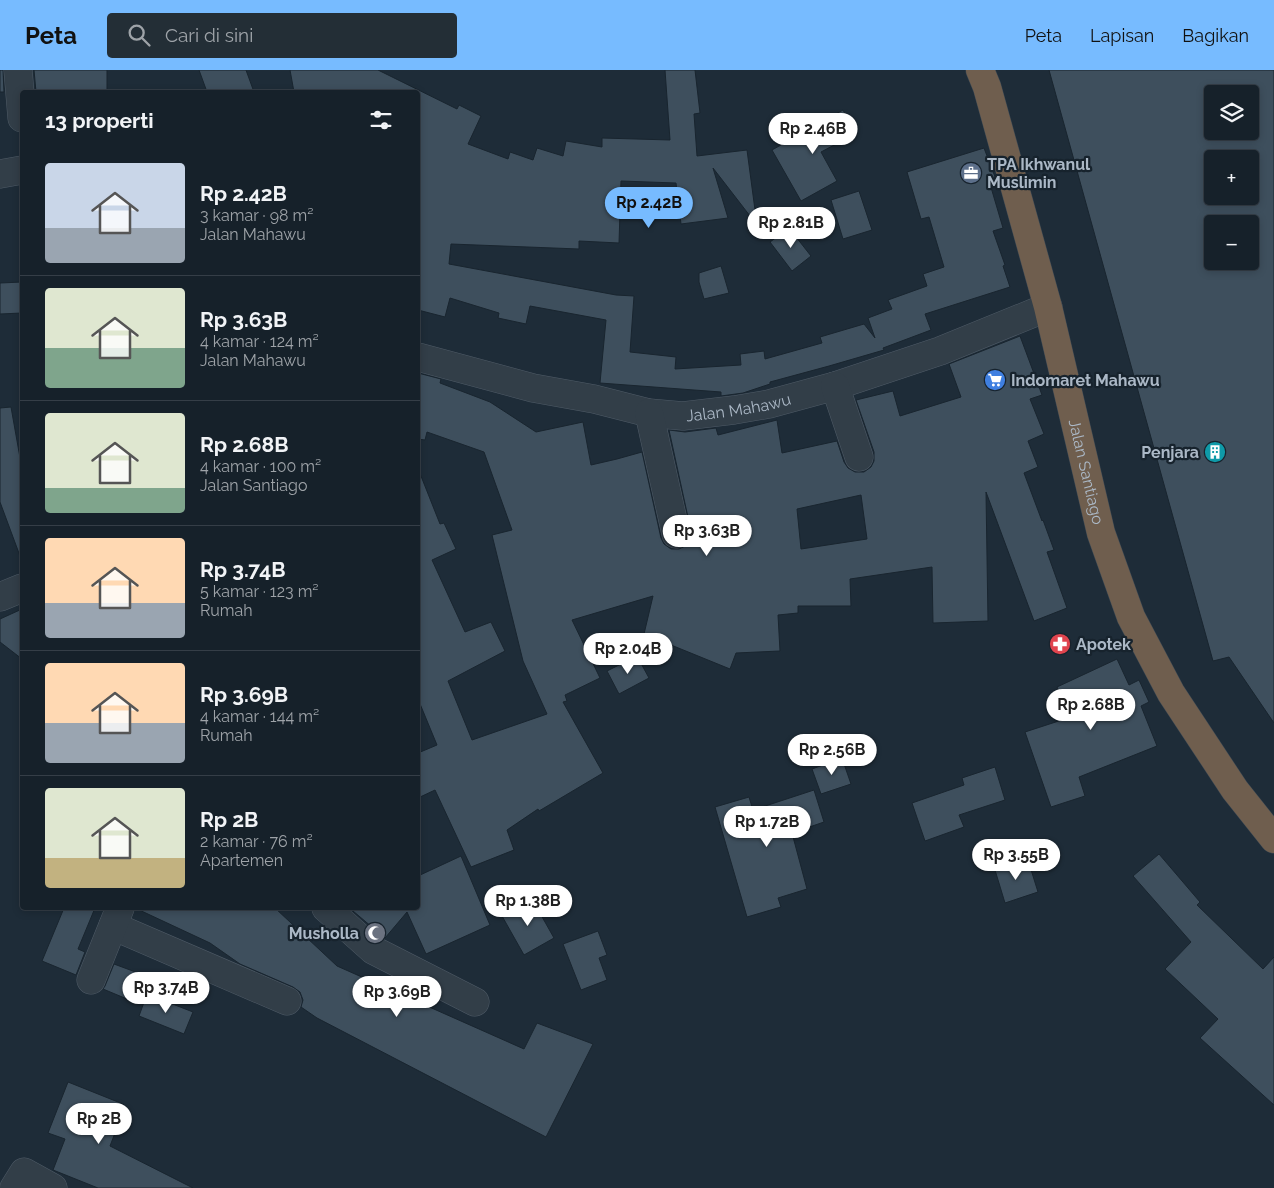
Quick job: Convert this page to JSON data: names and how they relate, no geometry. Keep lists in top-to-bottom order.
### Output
{
  "streets": {
    "highway": ["Jalan Santiago"],
    "street": ["Jalan Mahawu"]
  },
  "crossings": [
    ["Jalan Mahawu", "Jalan Santiago"]
  ],
  "places": {
    "office": ["TPA Ikhwanul Muslimin"],
    "supermarket": ["Indomaret Mahawu"],
    "building": ["Penjara"],
    "pharmacy": ["Apotek"],
    "mosque": ["Musholla"]
  },
  "page": {
    "header": "Peta",
    "search": "Cari di sini",
    "nav": ["Peta", "Lapisan", "Bagikan"],
    "map_buttons": ["+", "−"],
    "heading": "13 properti",
    "price": [
      "Rp 2.46B",
      "Rp 2.42B",
      "Rp 2.81B",
      "Rp 3.63B",
      "Rp 2.04B",
      "Rp 2.68B",
      "Rp 2.56B",
      "Rp 1.72B",
      "Rp 3.55B",
      "Rp 1.38B",
      "Rp 3.74B",
      "Rp 3.69B",
      "Rp 2B"
    ],
    "list": [
      {
        "name": "Rp 2.42B",
        "note": "3 kamar · 98 m² · Jalan Mahawu"
      },
      {
        "name": "Rp 3.63B",
        "note": "4 kamar · 124 m² · Jalan Mahawu"
      },
      {
        "name": "Rp 2.68B",
        "note": "4 kamar · 100 m² · Jalan Santiago"
      },
      {
        "name": "Rp 3.74B",
        "note": "5 kamar · 123 m² · Rumah"
      },
      {
        "name": "Rp 3.69B",
        "note": "4 kamar · 144 m² · Rumah"
      },
      {
        "name": "Rp 2B",
        "note": "2 kamar · 76 m² · Apartemen"
      }
    ]
  }
}
